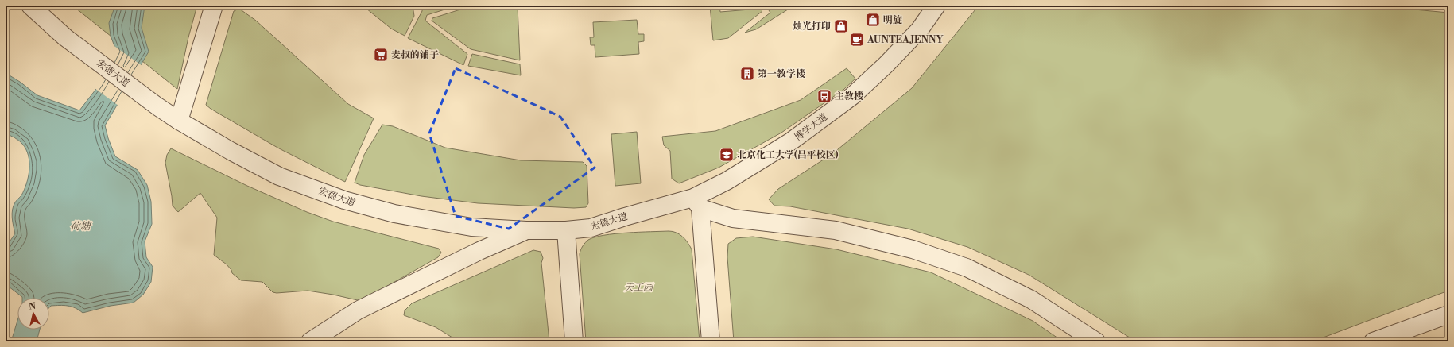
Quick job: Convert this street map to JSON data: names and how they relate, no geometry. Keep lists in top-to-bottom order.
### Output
{
  "streets": {
    "street": ["宏德大道", "博学大道"]
  },
  "crossings": [
    ["宏德大道", "博学大道"]
  ],
  "water": ["荷塘"],
  "parks": ["天工园"],
  "places": {
    "shop": ["明旋", "烛光打印"],
    "cafe": ["AUNTEA JENNY"],
    "supermarket": ["麦叔的铺子"],
    "building": ["第一教学楼"],
    "bus stop": ["主教楼"],
    "school or university": ["北京化工大学(昌平校区)"]
  },
  "north": "top"
}
